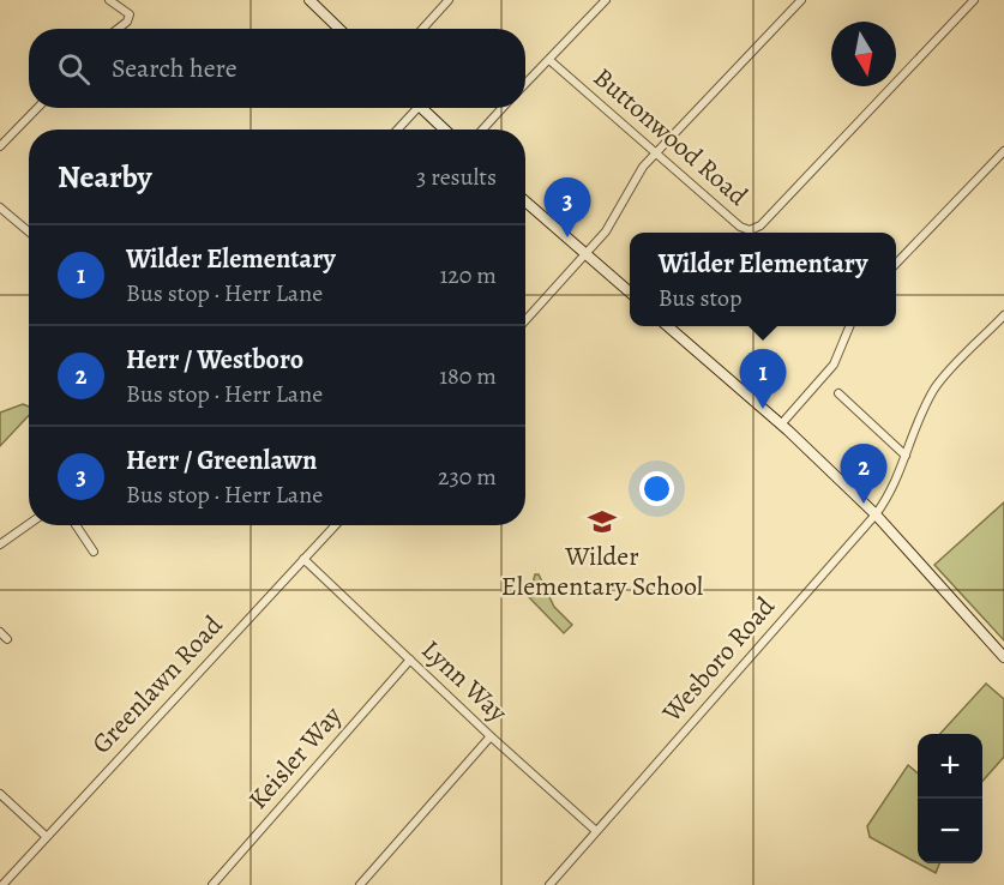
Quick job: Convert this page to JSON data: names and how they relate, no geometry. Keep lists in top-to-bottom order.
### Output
{
  "streets": {
    "street": [
      "Buttonwood Road",
      "Wesboro Road",
      "Lynn Way",
      "Greenlawn Road",
      "Keisler Way"
    ]
  },
  "crossings": [
    ["Wesboro Road", "Lynn Way"],
    ["Lynn Way", "Greenlawn Road"],
    ["Lynn Way", "Keisler Way"]
  ],
  "places": {
    "school or university": ["Wilder Elementary School"]
  },
  "north": "bottom",
  "page": {
    "search": "Search here",
    "heading": ["Nearby", "3 results"],
    "pins": ["3", "1", "2"],
    "list": [
      {
        "mark": "1",
        "name": "Wilder Elementary",
        "note": "Bus stop · Herr Lane",
        "value": "120 m"
      },
      {
        "mark": "2",
        "name": "Herr / Westboro",
        "note": "Bus stop · Herr Lane",
        "value": "180 m"
      },
      {
        "mark": "3",
        "name": "Herr / Greenlawn",
        "note": "Bus stop · Herr Lane",
        "value": "230 m"
      }
    ],
    "popup": ["Wilder Elementary", "Bus stop"],
    "map_buttons": ["+", "−"]
  }
}
